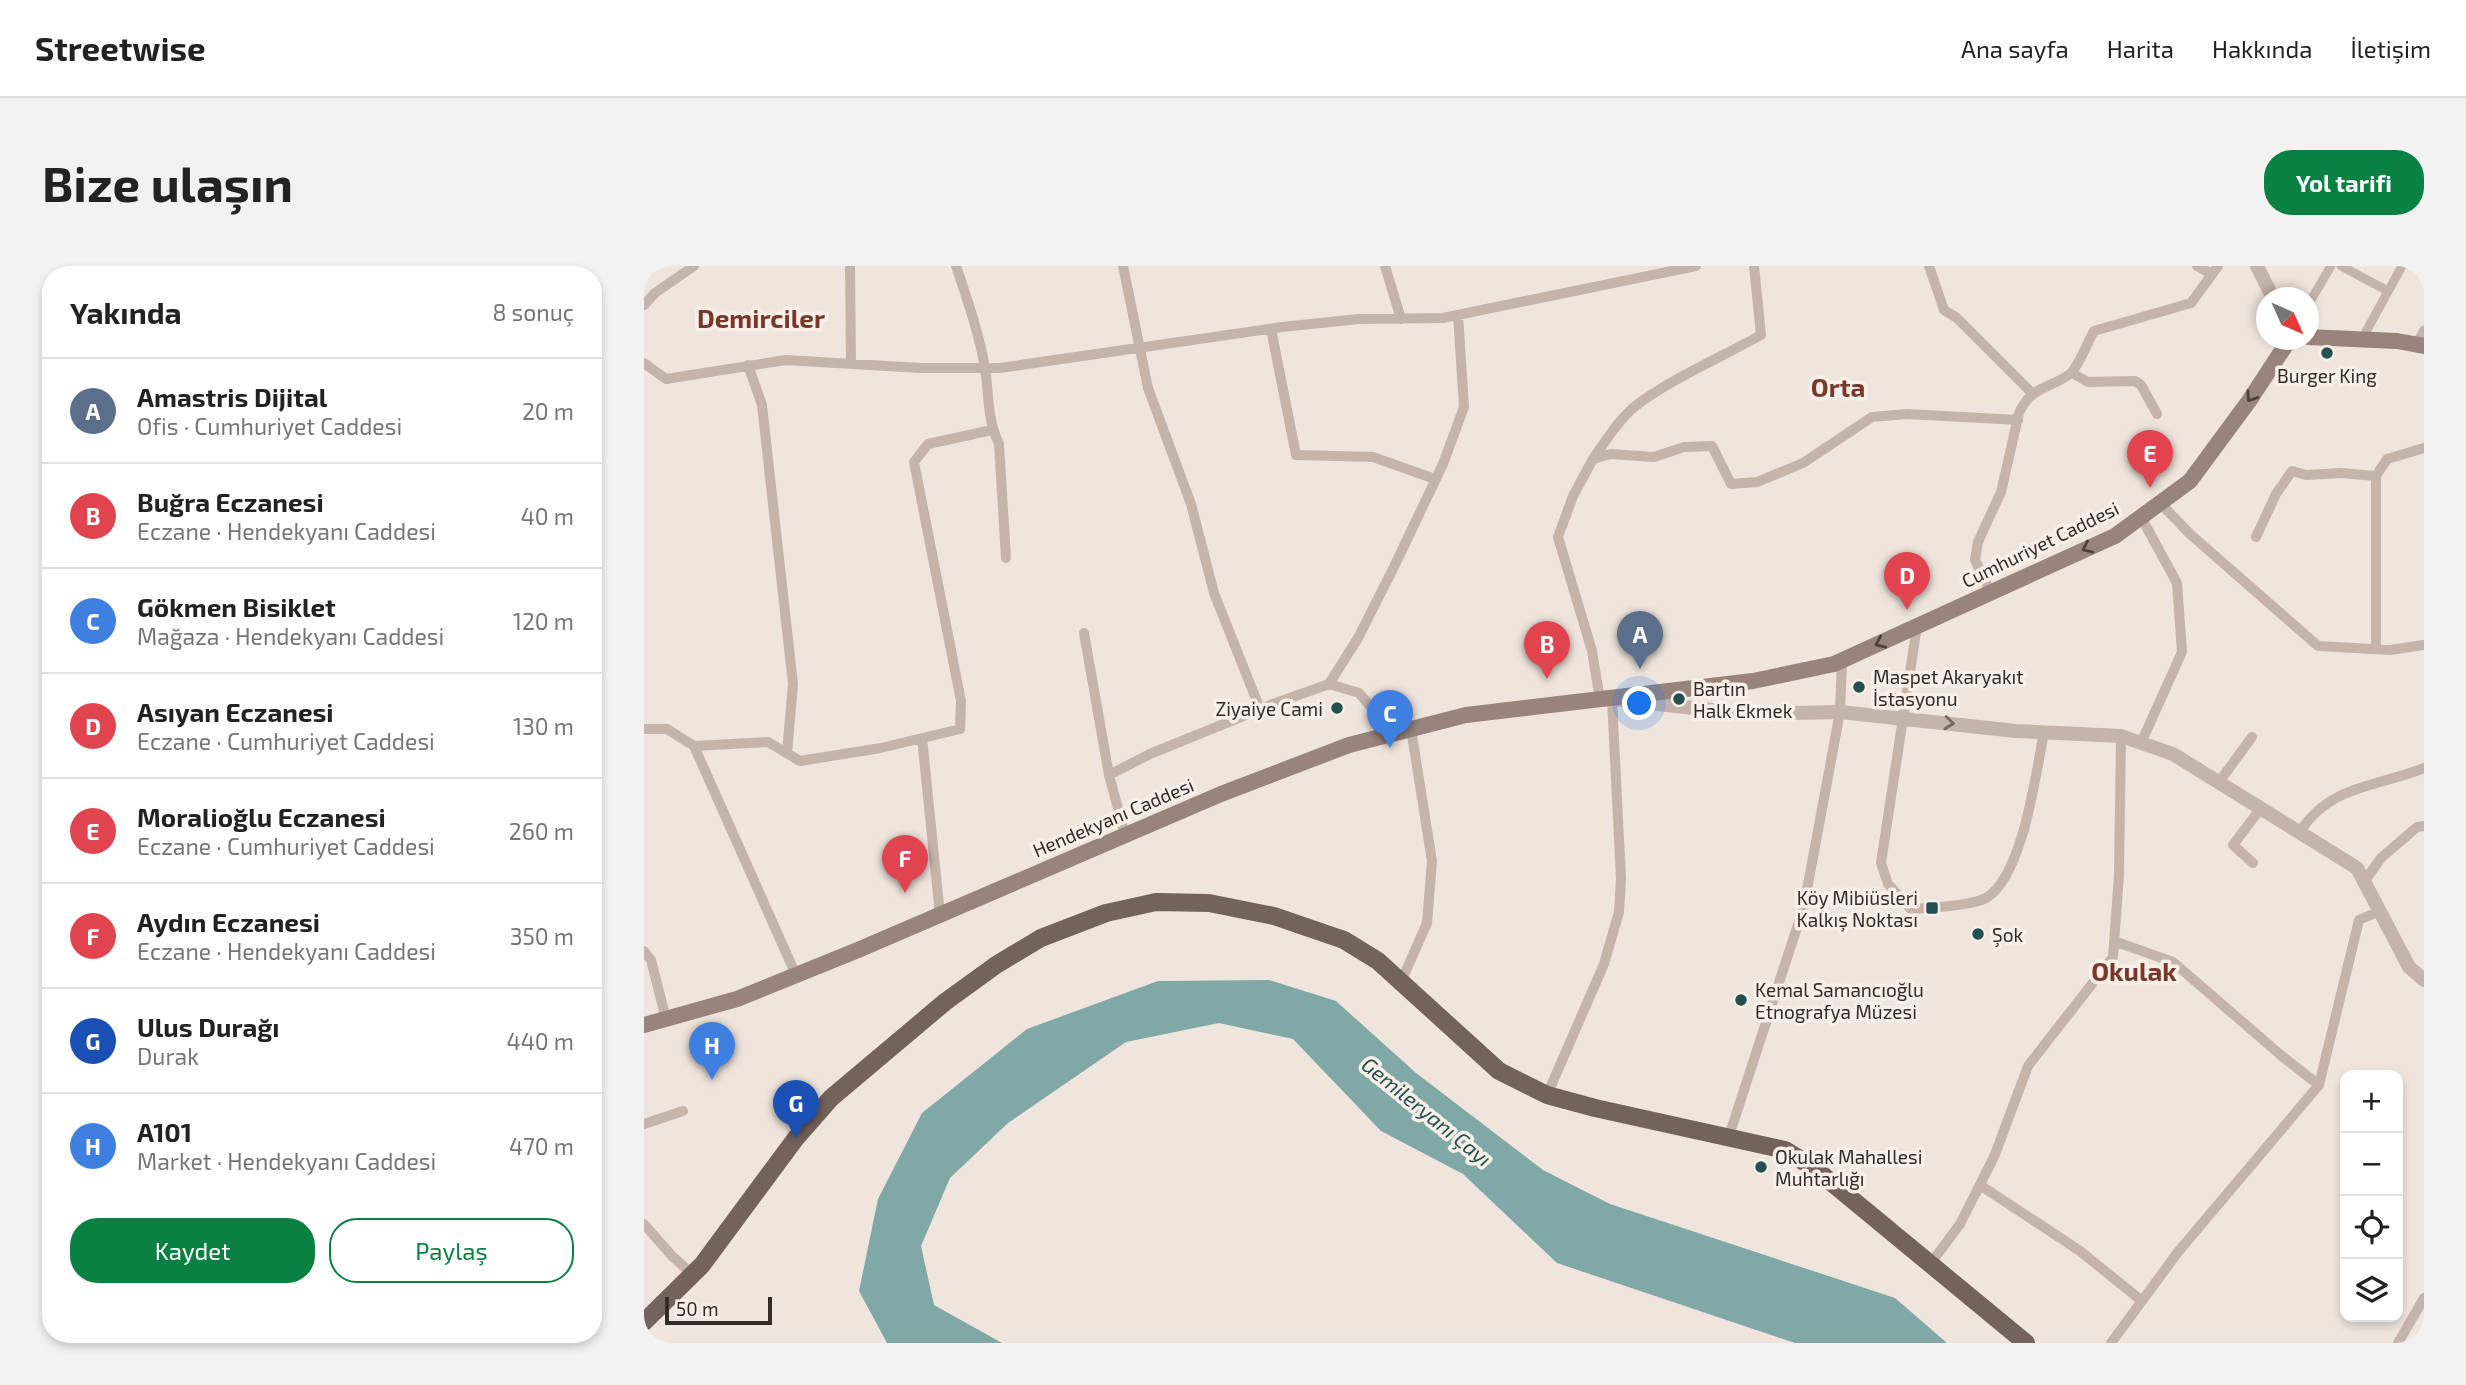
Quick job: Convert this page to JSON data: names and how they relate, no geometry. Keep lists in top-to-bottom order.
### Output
{
  "streets": {
    "main road": ["Cumhuriyet Caddesi", "Hendekyanı Caddesi"]
  },
  "crossings": [
    ["Cumhuriyet Caddesi", "Hendekyanı Caddesi"]
  ],
  "one_way": ["Cumhuriyet Caddesi"],
  "districts": ["Demirciler", "Orta", "Okulak"],
  "water": ["Gemileryanı Çayı"],
  "places": {
    "other": [
      "Burger King",
      "Maspet Akaryakıt İstasyonu",
      "Bartın Halk Ekmek",
      "Ziyaiye Cami",
      "Şok",
      "Kemal Samancıoğlu Etnografya Müzesi",
      "Okulak Mahallesi Muhtarlığı"
    ],
    "transit": ["Köy Mibiüsleri Kalkış Noktası"]
  },
  "scale_bar": "50 m",
  "north": "bottom right",
  "page": {
    "header": "Streetwise",
    "nav": [
      "Ana sayfa",
      "Harita",
      "Hakkında",
      "İletişim"
    ],
    "buttons": [
      "Yol tarifi",
      ["Kaydet", "Paylaş"]
    ],
    "title": "Bize ulaşın",
    "heading": ["Yakında", "8 sonuç"],
    "list": [
      {
        "mark": "A",
        "name": "Amastris Dijital",
        "note": "Ofis · Cumhuriyet Caddesi",
        "value": "20 m"
      },
      {
        "mark": "B",
        "name": "Buğra Eczanesi",
        "note": "Eczane · Hendekyanı Caddesi",
        "value": "40 m"
      },
      {
        "mark": "C",
        "name": "Gökmen Bisiklet",
        "note": "Mağaza · Hendekyanı Caddesi",
        "value": "120 m"
      },
      {
        "mark": "D",
        "name": "Asıyan Eczanesi",
        "note": "Eczane · Cumhuriyet Caddesi",
        "value": "130 m"
      },
      {
        "mark": "E",
        "name": "Moralioğlu Eczanesi",
        "note": "Eczane · Cumhuriyet Caddesi",
        "value": "260 m"
      },
      {
        "mark": "F",
        "name": "Aydın Eczanesi",
        "note": "Eczane · Hendekyanı Caddesi",
        "value": "350 m"
      },
      {
        "mark": "G",
        "name": "Ulus Durağı",
        "note": "Durak",
        "value": "440 m"
      },
      {
        "mark": "H",
        "name": "A101",
        "note": "Market · Hendekyanı Caddesi",
        "value": "470 m"
      }
    ],
    "pins": [
      "E",
      "D",
      "A",
      "B",
      "C",
      "F",
      "H",
      "G"
    ],
    "map_buttons": ["+", "−"],
    "scale": "50 m"
  }
}
